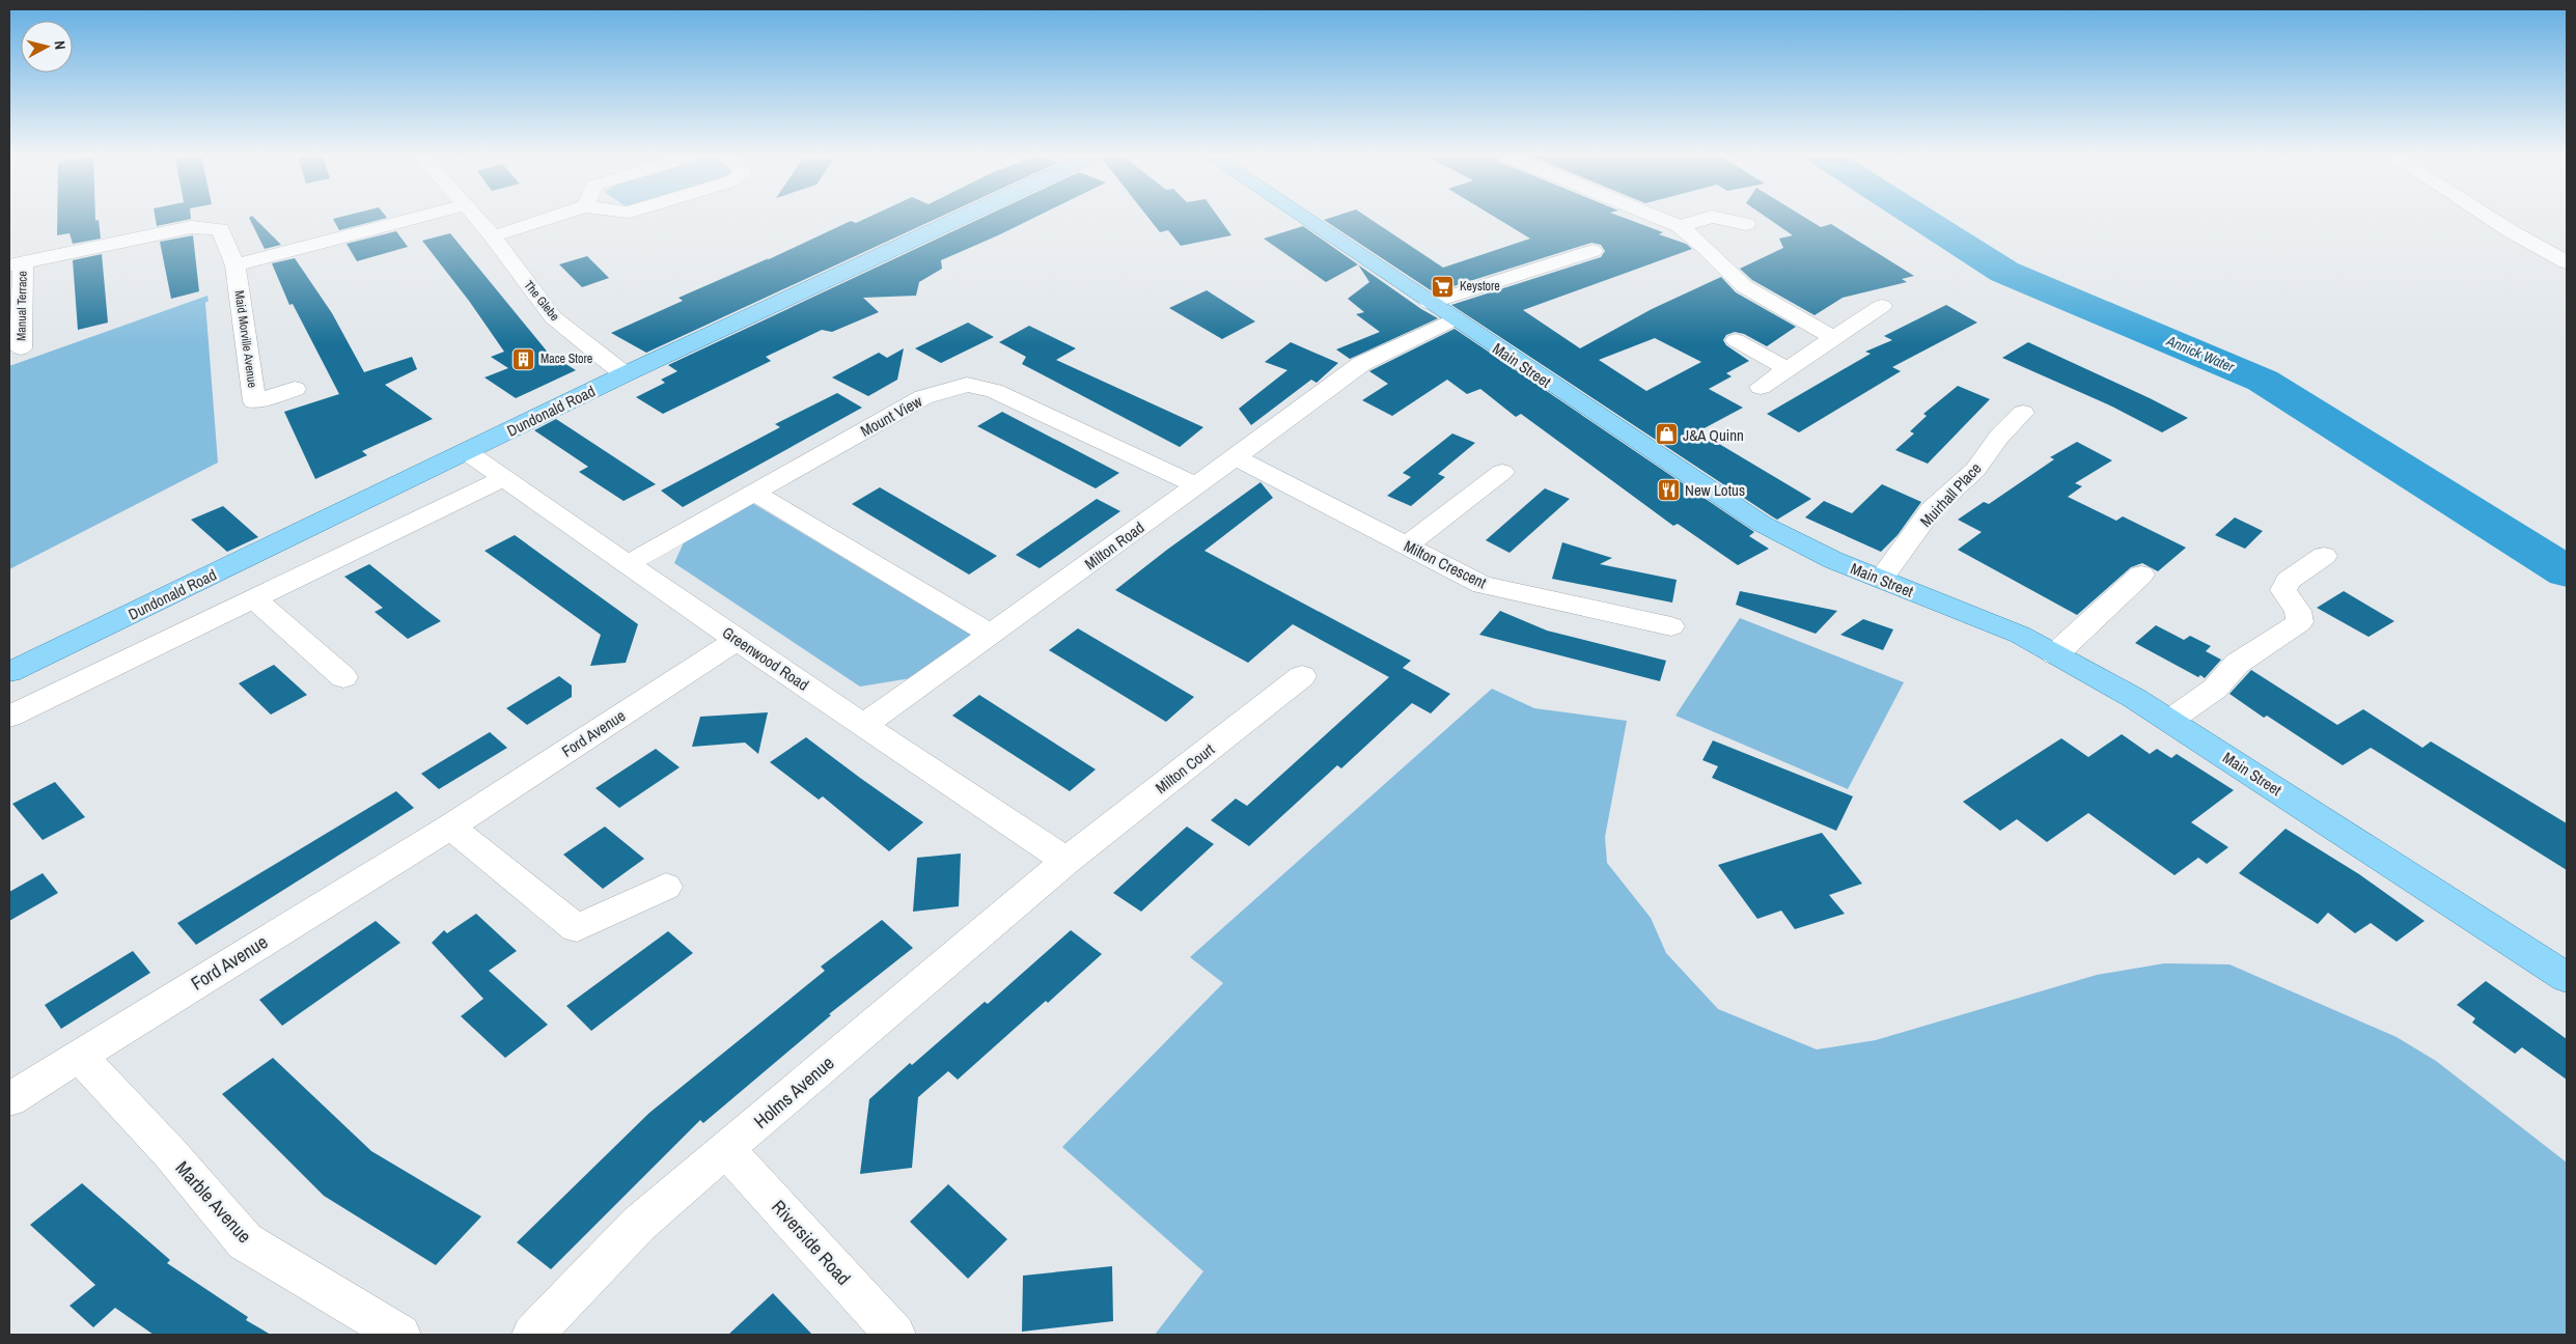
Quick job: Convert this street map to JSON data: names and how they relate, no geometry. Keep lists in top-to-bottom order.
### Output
{
  "streets": {
    "main road": ["Main Street", "Dundonald Road"],
    "street": [
      "The Glebe",
      "Manual Terrace",
      "Maid Morville Avenue",
      "Mount View",
      "Muirhall Place",
      "Milton Road",
      "Milton Crescent",
      "Greenwood Road",
      "Ford Avenue",
      "Milton Court",
      "Holms Avenue",
      "Marble Avenue",
      "Riverside Road"
    ]
  },
  "crossings": [
    ["The Glebe", "Dundonald Road"],
    ["Main Street", "Muirhall Place"],
    ["Main Street", "Milton Road"],
    ["Dundonald Road", "Greenwood Road"],
    ["Mount View", "Milton Road"],
    ["Mount View", "Greenwood Road"],
    ["Milton Road", "Milton Crescent"],
    ["Milton Road", "Greenwood Road"],
    ["Greenwood Road", "Ford Avenue"],
    ["Greenwood Road", "Milton Court"],
    ["Greenwood Road", "Holms Avenue"],
    ["Ford Avenue", "Marble Avenue"],
    ["Milton Court", "Holms Avenue"],
    ["Holms Avenue", "Riverside Road"]
  ],
  "water": ["Annick Water"],
  "places": {
    "supermarket": ["Keystore"],
    "building": ["Mace Store"],
    "shop": ["J&A Quinn"],
    "restaurant": ["New Lotus"]
  },
  "north": "right"
}
